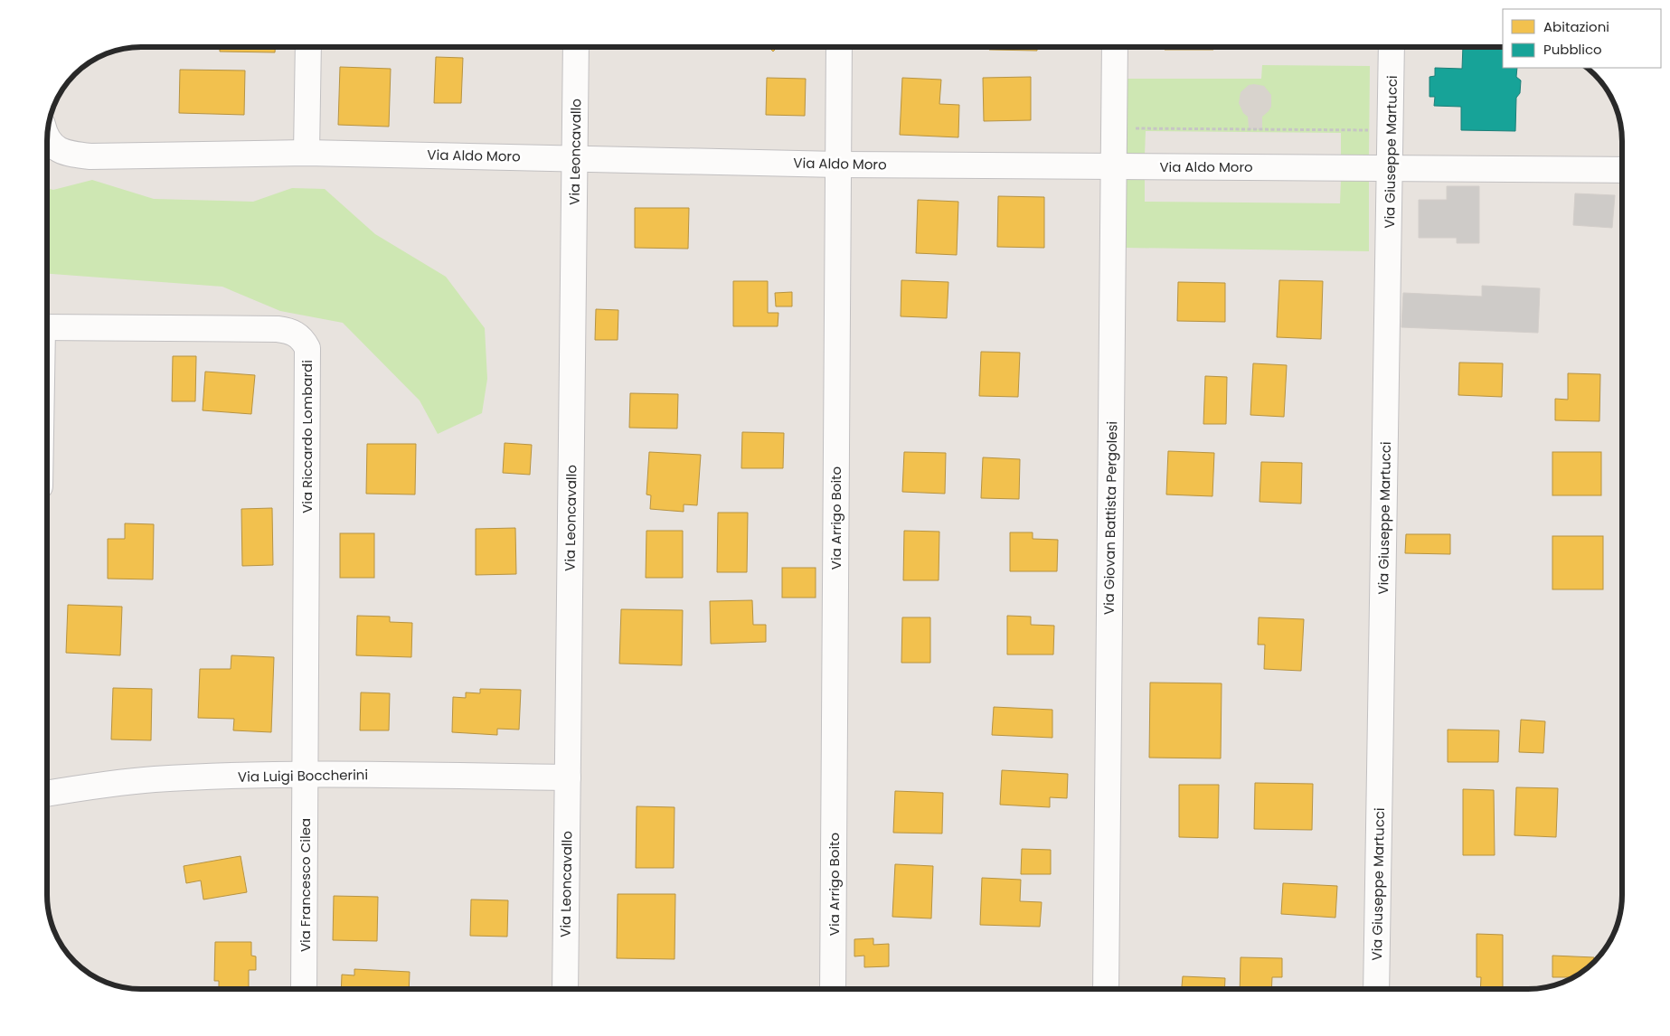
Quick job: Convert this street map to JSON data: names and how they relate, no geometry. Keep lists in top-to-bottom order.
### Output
{
  "streets": {
    "street": [
      "Via Leoncavallo",
      "Via Giuseppe Martucci",
      "Via Aldo Moro",
      "Via Riccardo Lombardi",
      "Via Arrigo Boito",
      "Via Giovan Battista Pergolesi",
      "Via Luigi Boccherini",
      "Via Francesco Cilea"
    ]
  },
  "crossings": [
    ["Via Leoncavallo", "Via Aldo Moro"],
    ["Via Leoncavallo", "Via Luigi Boccherini"],
    ["Via Giuseppe Martucci", "Via Aldo Moro"],
    ["Via Aldo Moro", "Via Arrigo Boito"],
    ["Via Aldo Moro", "Via Giovan Battista Pergolesi"],
    ["Via Riccardo Lombardi", "Via Luigi Boccherini"],
    ["Via Riccardo Lombardi", "Via Francesco Cilea"],
    ["Via Luigi Boccherini", "Via Francesco Cilea"]
  ],
  "legend": ["Abitazioni", "Pubblico"]
}
